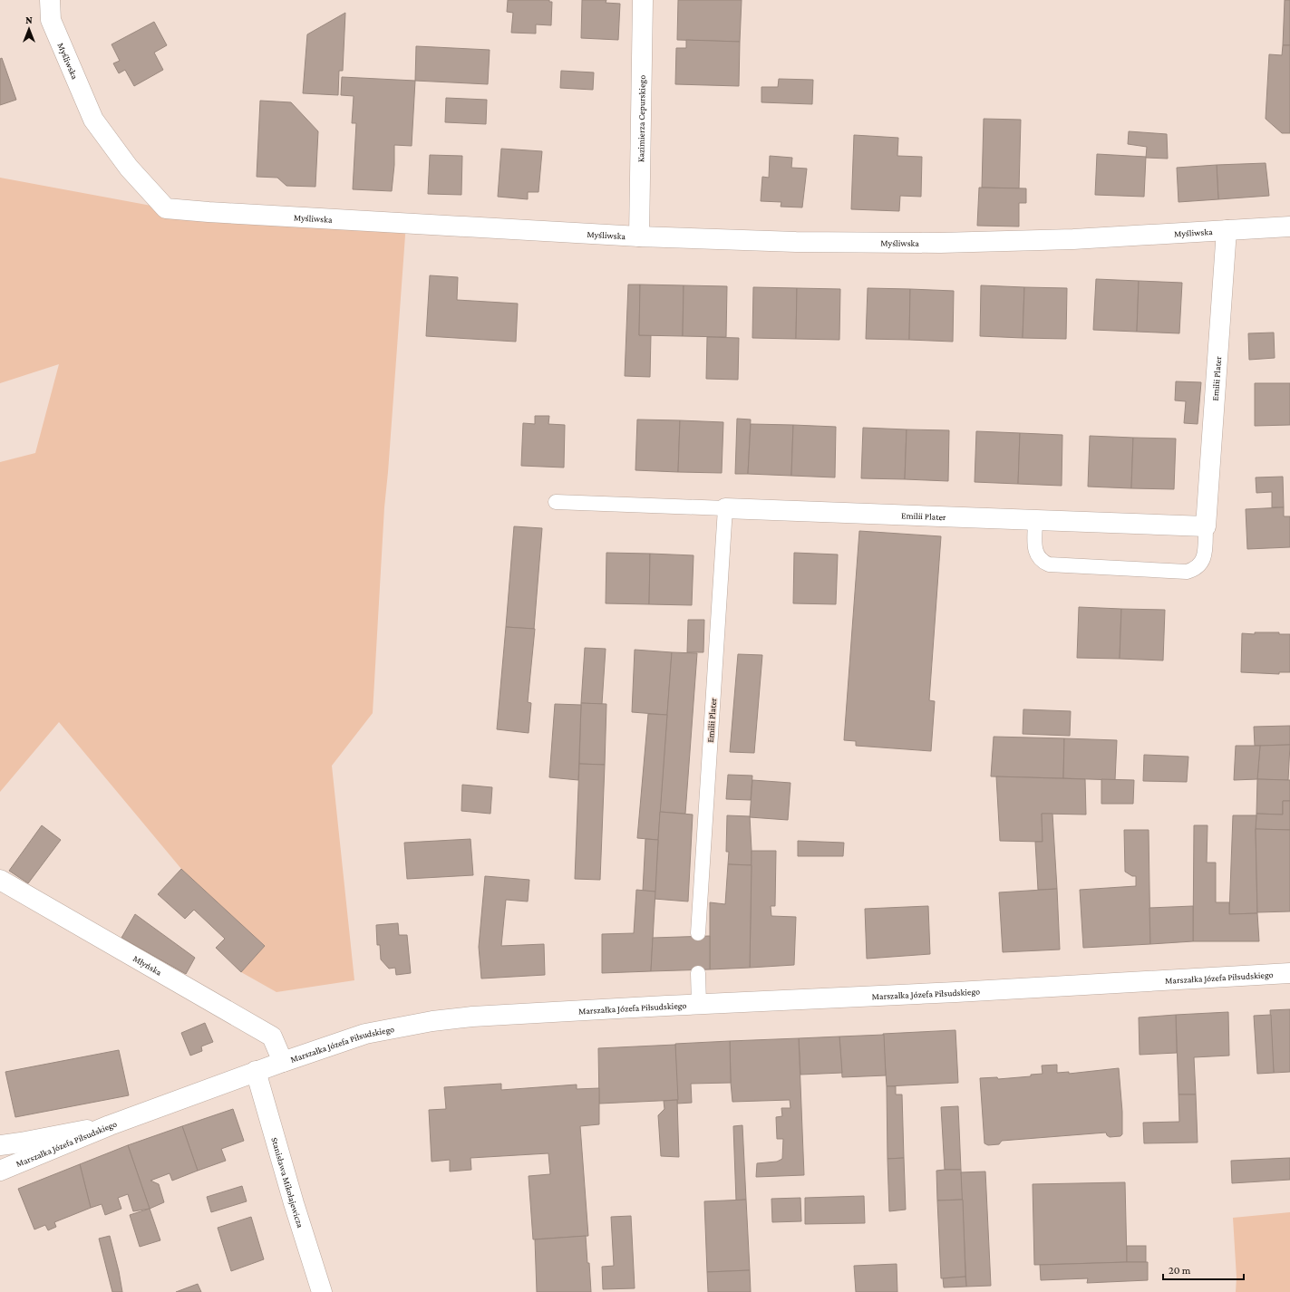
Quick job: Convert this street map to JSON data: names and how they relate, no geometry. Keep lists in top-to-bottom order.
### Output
{
  "streets": {
    "street": [
      "Myśliwska",
      "Kazimierza Cepurskiego",
      "Emilii Plater",
      "Młyńska",
      "Marszałka Józefa Piłsudskiego",
      "Stanisława Mikołajewicza"
    ]
  },
  "crossings": [
    ["Myśliwska", "Kazimierza Cepurskiego"],
    ["Myśliwska", "Emilii Plater"],
    ["Młyńska", "Marszałka Józefa Piłsudskiego"],
    ["Marszałka Józefa Piłsudskiego", "Stanisława Mikołajewicza"]
  ],
  "scale_bar": "20 m",
  "north": "top"
}
